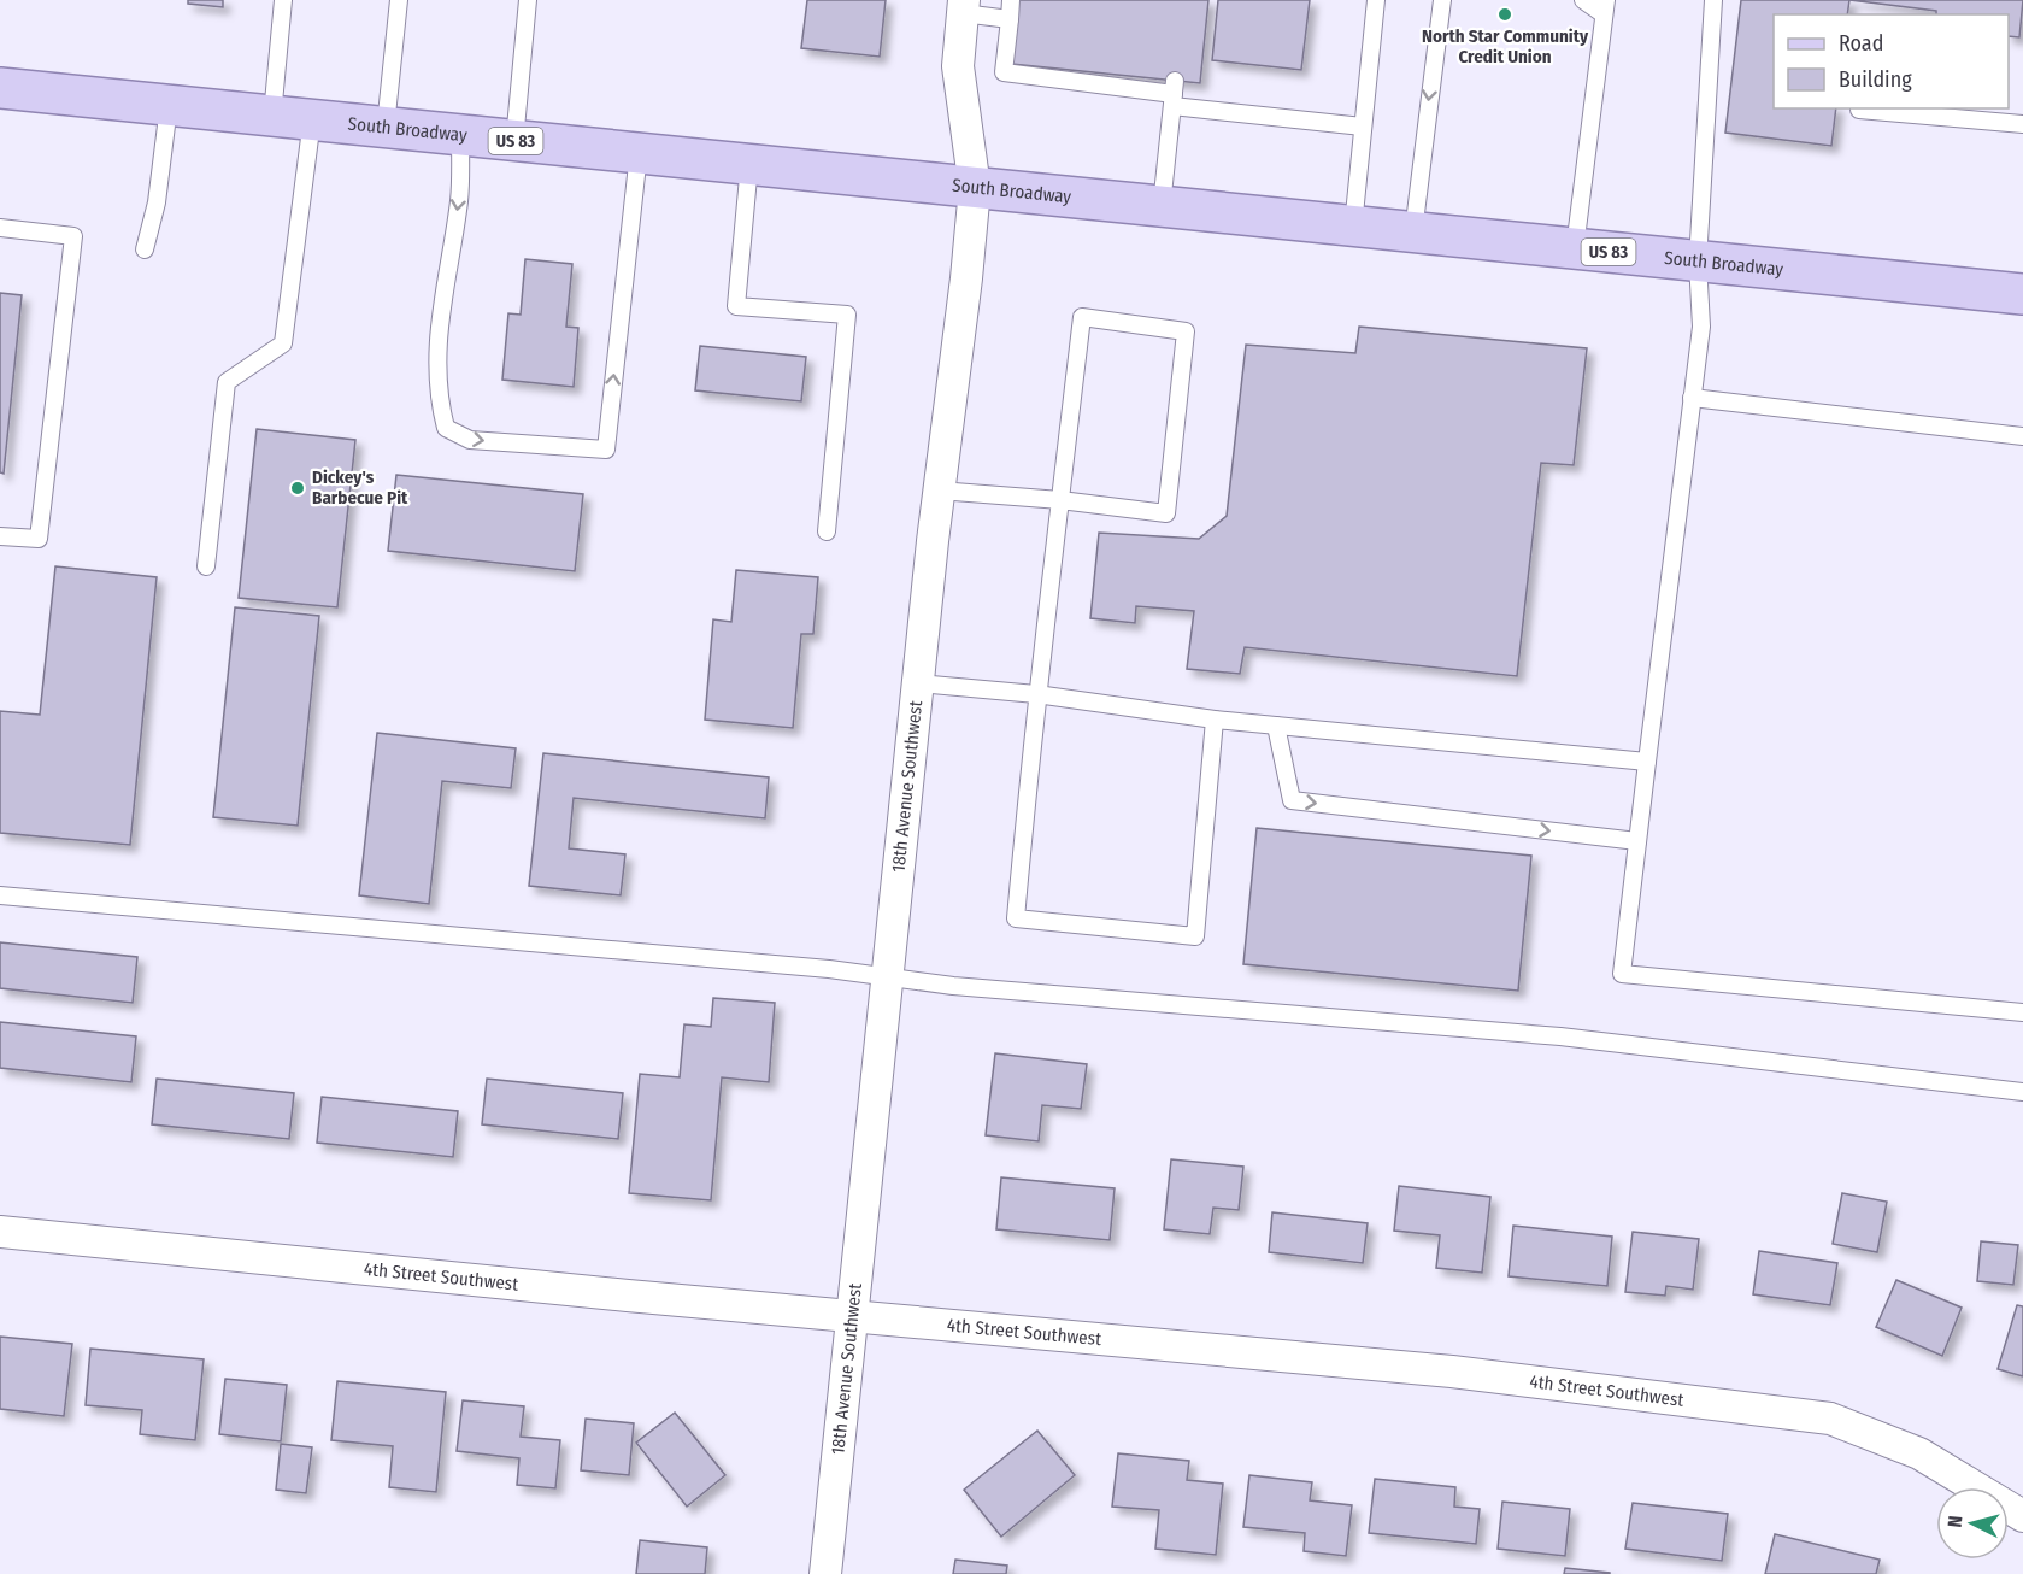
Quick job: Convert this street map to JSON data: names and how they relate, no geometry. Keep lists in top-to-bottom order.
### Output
{
  "streets": {
    "main road": ["South Broadway", "US 83"],
    "street": ["18th Avenue Southwest", "4th Street Southwest"]
  },
  "crossings": [
    ["South Broadway", "18th Avenue Southwest"],
    ["18th Avenue Southwest", "4th Street Southwest"]
  ],
  "places": ["North Star Community Credit Union", "Dickey's Barbecue Pit"],
  "legend": ["Road", "Building"],
  "north": "left"
}
